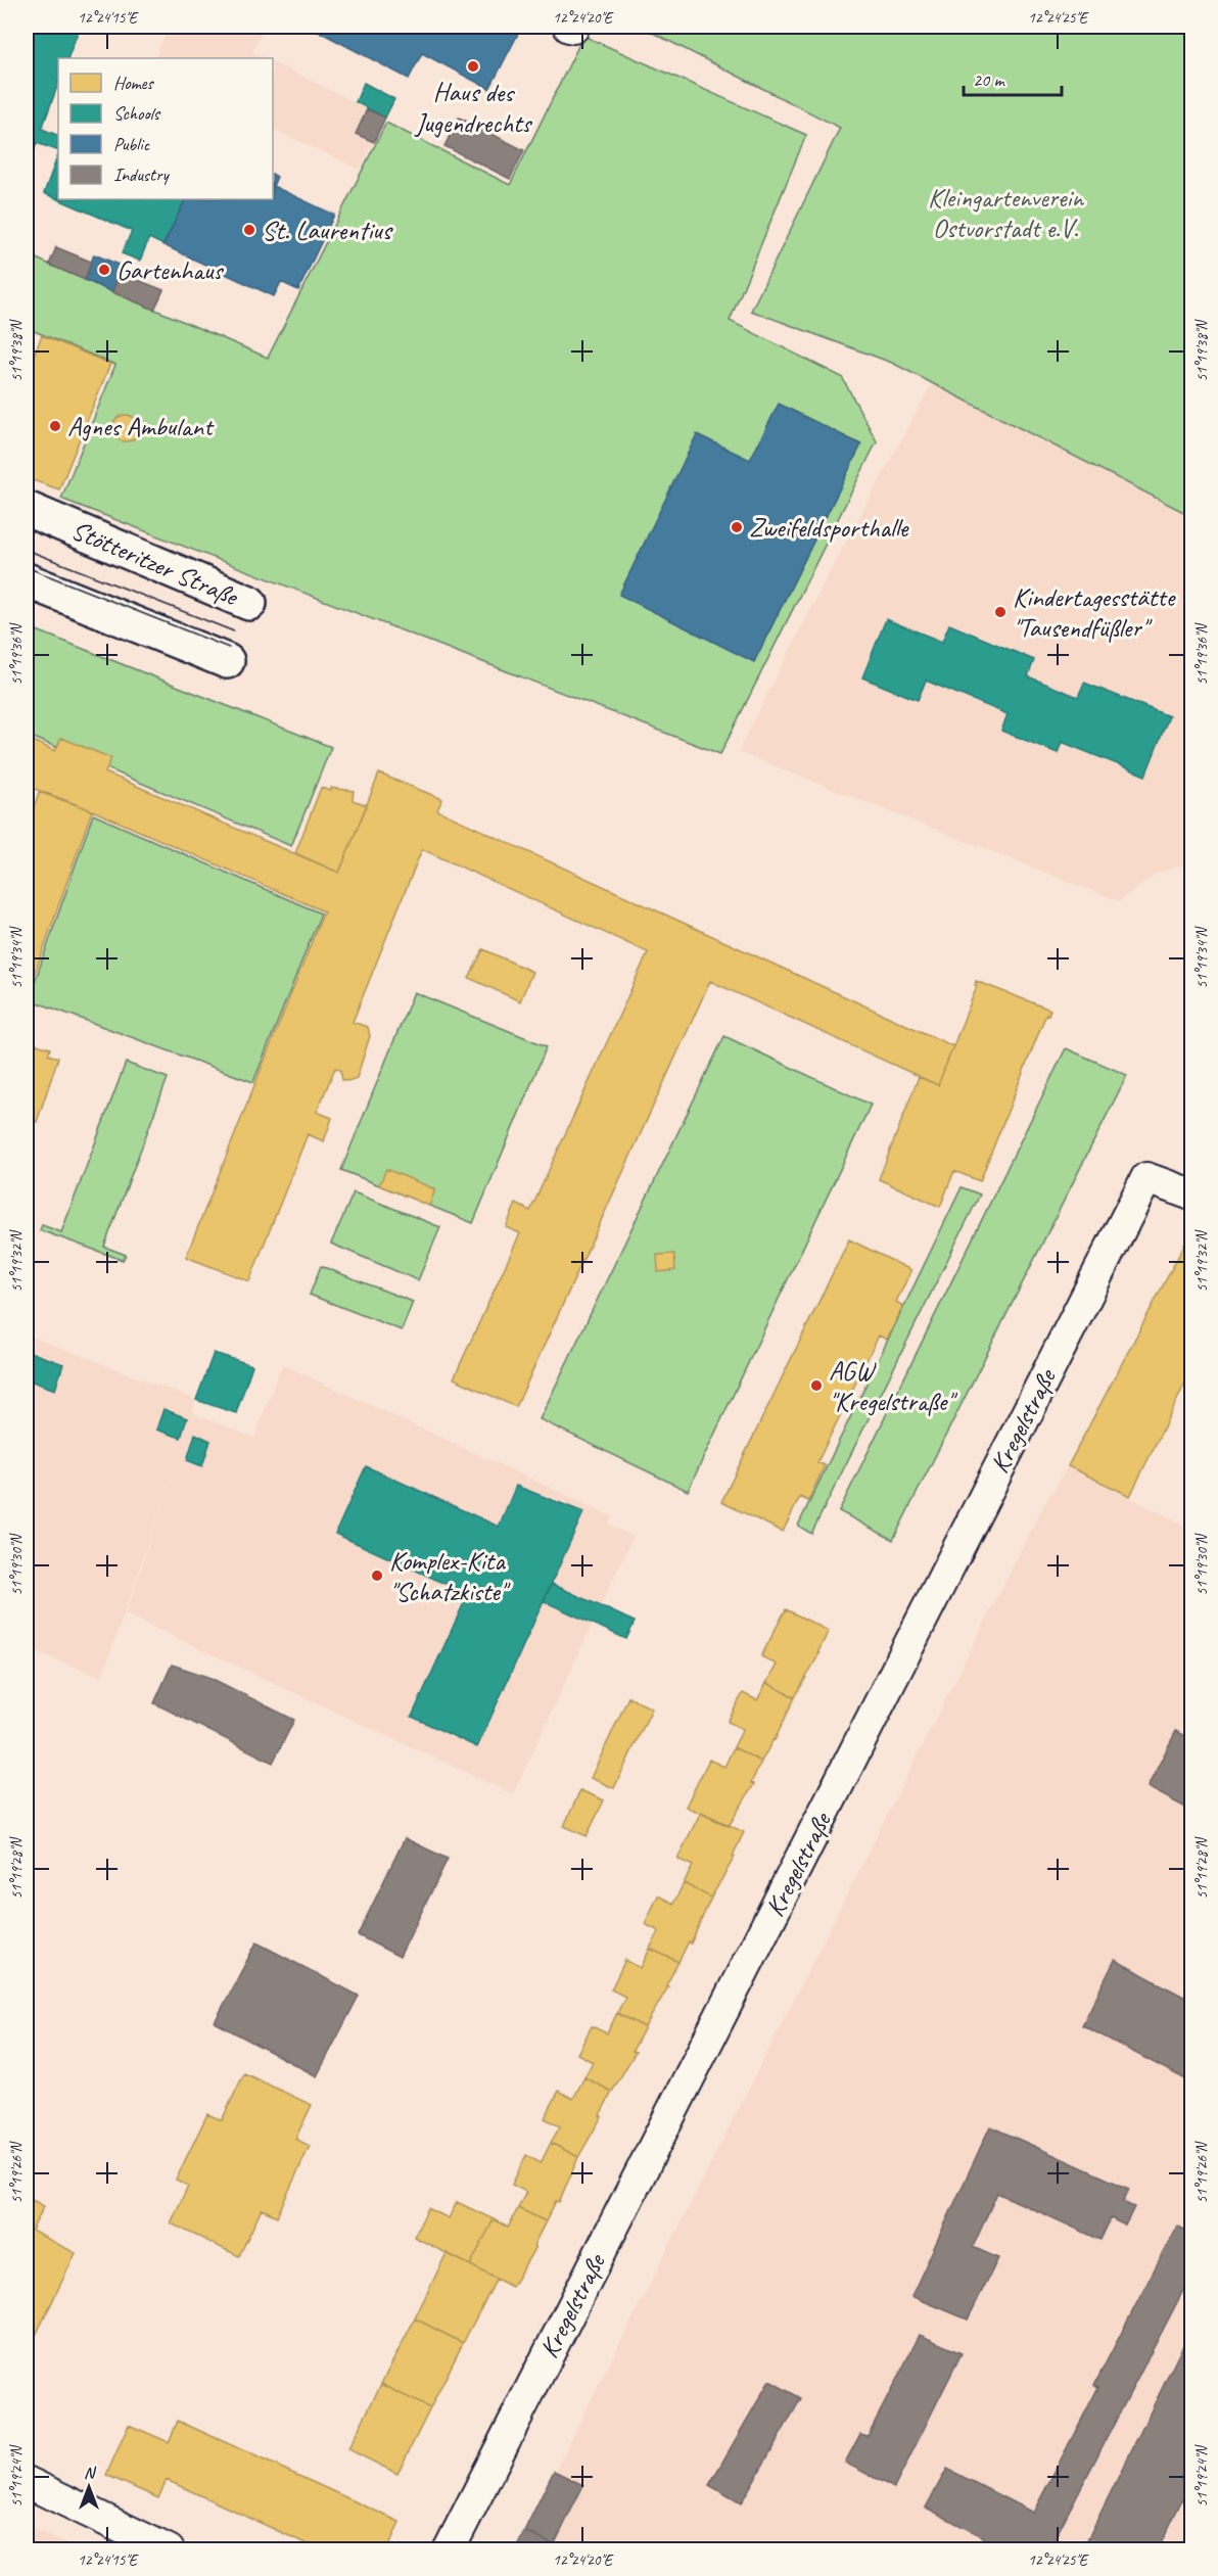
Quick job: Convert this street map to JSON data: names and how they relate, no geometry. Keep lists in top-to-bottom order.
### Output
{
  "streets": {
    "street": ["Stötteritzer Straße", "Kregelstraße"]
  },
  "parks": ["Kleingartenverein Ostvorstadt e.V."],
  "places": [
    "Haus des Jugendrechts",
    "St. Laurentius",
    "Gartenhaus",
    "Agnes Ambulant",
    "Zweifeldsporthalle",
    "Kindertagesstätte \"Tausendfüßler\"",
    "AGW \"Kregelstraße\"",
    "Komplex-Kita \"Schatzkiste\""
  ],
  "legend": [
    "Homes",
    "Schools",
    "Public",
    "Industry"
  ],
  "scale_bar": "20 m",
  "north": "top",
  "coordinates": [
    "12°24'15\"E",
    "12°24'20\"E",
    "12°24'25\"E",
    "51°19'38\"N",
    "51°19'36\"N",
    "51°19'34\"N",
    "51°19'32\"N",
    "51°19'30\"N",
    "51°19'28\"N",
    "51°19'26\"N",
    "51°19'24\"N"
  ]
}
